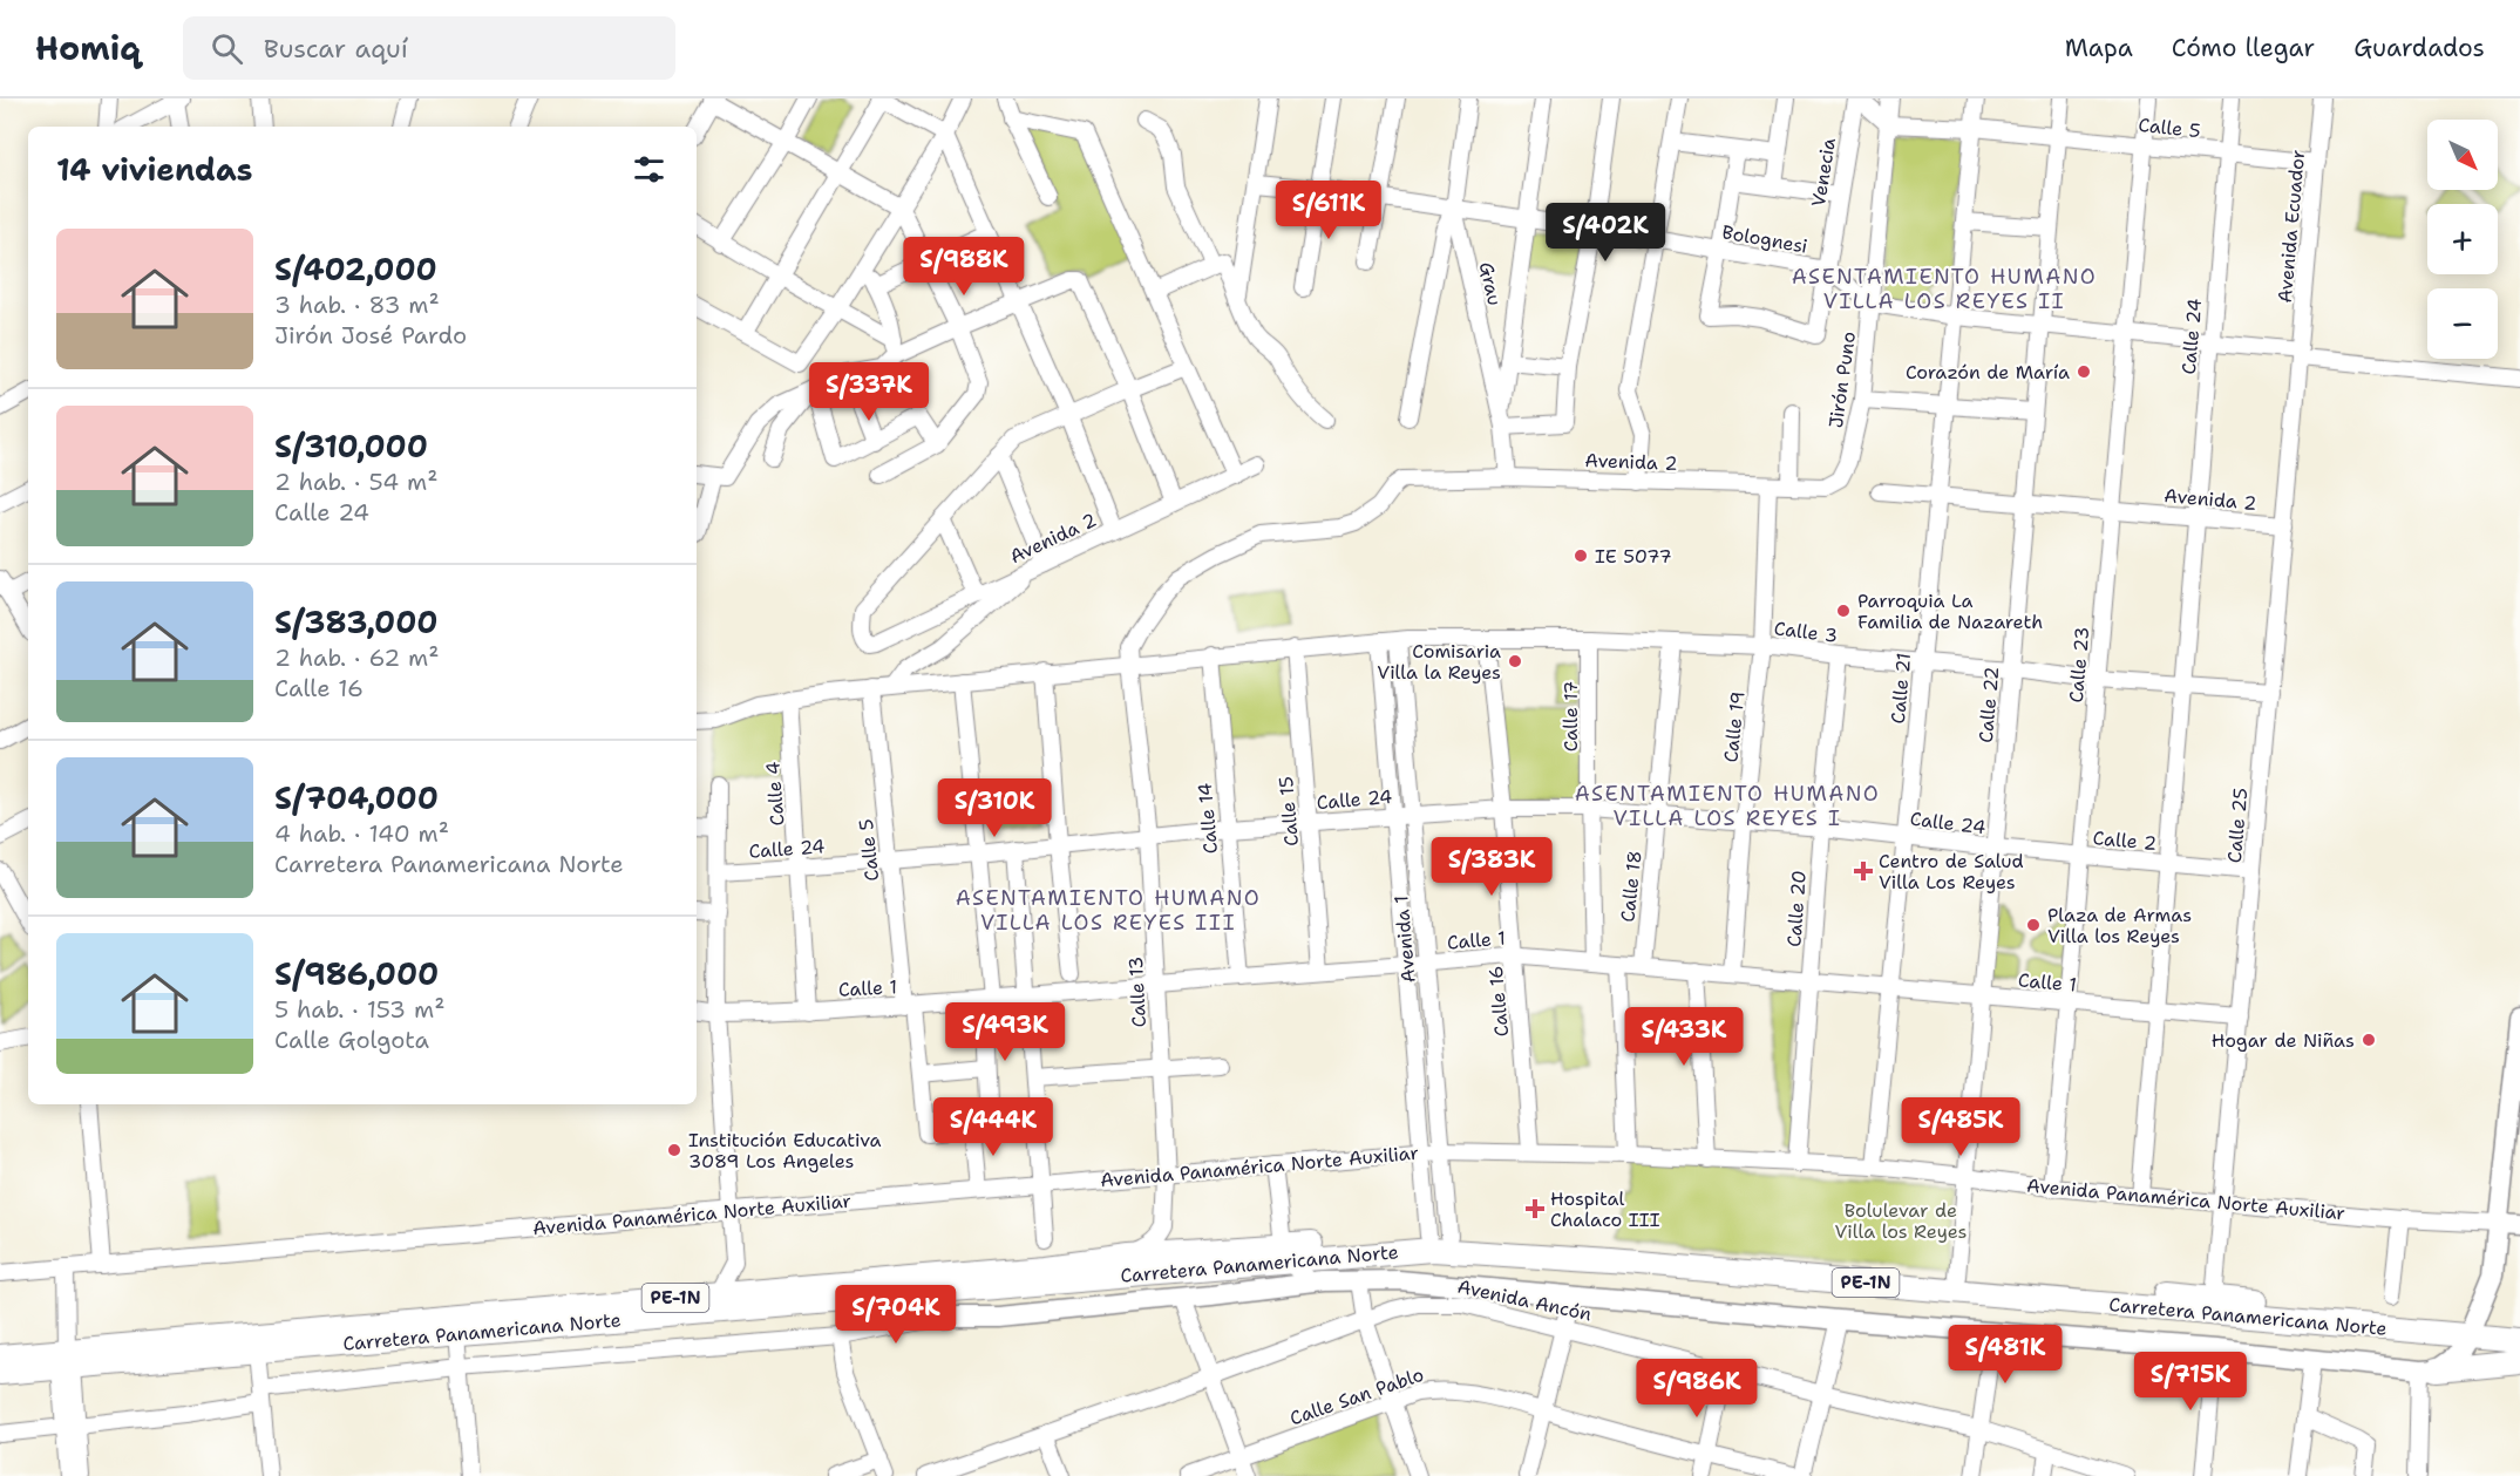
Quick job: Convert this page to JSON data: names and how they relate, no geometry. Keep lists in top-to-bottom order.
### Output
{
  "streets": {
    "highway": ["Carretera Panamericana Norte", "PE-1N"],
    "main road": ["Avenida Panamérica Norte Auxiliar"],
    "street": [
      "Calle 5",
      "Venecia",
      "Avenida Ecuador",
      "Bolognesi",
      "Grau",
      "Calle 24",
      "Jirón Puno",
      "Avenida 2",
      "Calle 3",
      "Calle 23",
      "Calle 21",
      "Calle 22",
      "Calle 17",
      "Calle 19",
      "Calle 4",
      "Calle 15",
      "Calle 14",
      "Calle 25",
      "Calle 2",
      "Calle 18",
      "Calle 20",
      "Avenida 1",
      "Calle 1",
      "Calle 13",
      "Calle 16",
      "Avenida Ancón",
      "Calle San Pablo"
    ]
  },
  "crossings": [
    ["Calle 5", "Avenida Ecuador"],
    ["Calle 5", "Calle 24"],
    ["Calle 5", "Jirón Puno"],
    ["Calle 5", "Calle 3"],
    ["Calle 5", "Calle 23"],
    ["Calle 5", "Calle 21"],
    ["Calle 5", "Calle 22"],
    ["Calle 5", "Calle 1"],
    ["Venecia", "Bolognesi"],
    ["Avenida Ecuador", "Bolognesi"],
    ["Avenida Ecuador", "Calle 25"],
    ["Bolognesi", "Grau"],
    ["Bolognesi", "Calle 24"],
    ["Bolognesi", "Jirón Puno"],
    ["Bolognesi", "Calle 23"],
    ["Bolognesi", "Calle 21"],
    ["Bolognesi", "Calle 22"],
    ["Bolognesi", "Calle 25"],
    ["Grau", "Avenida 2"],
    ["Calle 24", "Avenida 2"],
    ["Calle 24", "Calle 3"],
    ["Calle 24", "Calle 21"],
    ["Calle 24", "Calle 22"],
    ["Calle 24", "Calle 17"],
    ["Calle 24", "Calle 19"],
    ["Calle 24", "Calle 4"],
    ["Calle 24", "Calle 15"],
    ["Calle 24", "Calle 14"],
    ["Calle 24", "Calle 2"],
    ["Calle 24", "Calle 18"],
    ["Calle 24", "Calle 20"],
    ["Calle 24", "Avenida 1"],
    ["Calle 24", "Calle 1"],
    ["Calle 24", "Calle 13"],
    ["Calle 24", "Calle 16"],
    ["Calle 24", "Avenida Panamérica Norte Auxiliar"],
    ["Jirón Puno", "Avenida 2"],
    ["Avenida 2", "Calle 23"],
    ["Avenida 2", "Calle 21"],
    ["Avenida 2", "Calle 22"],
    ["Avenida 2", "Calle 19"],
    ["Avenida 2", "Calle 25"],
    ["Avenida 2", "Calle 13"],
    ["Calle 3", "Calle 23"],
    ["Calle 3", "Calle 21"],
    ["Calle 3", "Calle 22"],
    ["Calle 3", "Calle 17"],
    ["Calle 3", "Calle 19"],
    ["Calle 3", "Calle 4"],
    ["Calle 3", "Calle 15"],
    ["Calle 3", "Calle 14"],
    ["Calle 3", "Calle 25"],
    ["Calle 3", "Calle 18"],
    ["Calle 3", "Calle 20"],
    ["Calle 3", "Avenida 1"],
    ["Calle 3", "Calle 13"],
    ["Calle 3", "Calle 16"],
    ["Calle 23", "Calle 2"],
    ["Calle 23", "Calle 1"],
    ["Calle 23", "Avenida Panamérica Norte Auxiliar"],
    ["Calle 21", "Calle 1"],
    ["Calle 21", "Avenida Panamérica Norte Auxiliar"],
    ["Calle 22", "Calle 2"],
    ["Calle 22", "Calle 1"],
    ["Calle 22", "Avenida Panamérica Norte Auxiliar"],
    ["Calle 22", "Carretera Panamericana Norte"],
    ["Calle 17", "Calle 1"],
    ["Calle 19", "Calle 1"],
    ["Calle 4", "Calle 1"],
    ["Calle 15", "Calle 1"],
    ["Calle 14", "Calle 1"],
    ["Calle 25", "Calle 2"],
    ["Calle 25", "Calle 1"],
    ["Calle 25", "Avenida Panamérica Norte Auxiliar"],
    ["Calle 25", "Carretera Panamericana Norte"],
    ["Calle 18", "Calle 1"],
    ["Calle 20", "Calle 1"],
    ["Calle 20", "Avenida Panamérica Norte Auxiliar"],
    ["Avenida 1", "Calle 1"],
    ["Avenida 1", "Avenida Panamérica Norte Auxiliar"],
    ["Avenida 1", "Carretera Panamericana Norte"],
    ["Calle 1", "Calle 13"],
    ["Calle 1", "Calle 16"],
    ["Calle 13", "Avenida Panamérica Norte Auxiliar"],
    ["Calle 13", "Carretera Panamericana Norte"],
    ["Calle 16", "Avenida Panamérica Norte Auxiliar"]
  ],
  "districts": ["ASENTAMIENTO HUMANO VILLA LOS REYES II", "ASENTAMIENTO HUMANO VILLA LOS REYES I", "ASENTAMIENTO HUMANO VILLA LOS REYES III"],
  "parks": ["Bolulevar de Villa los Reyes"],
  "places": {
    "other": [
      "Corazón de María",
      "IE 5077",
      "Parroquia La Familia de Nazareth",
      "Comisaria Villa la Reyes",
      "Plaza de Armas Villa los Reyes",
      "Hogar de Niñas",
      "Institución Educativa 3089 Los Angeles"
    ],
    "health": ["Centro de Salud Villa Los Reyes", "Hospital Chalaco III"]
  },
  "north": "bottom right",
  "page": {
    "header": "Homiq",
    "search": "Buscar aquí",
    "nav": ["Mapa", "Cómo llegar", "Guardados"],
    "map_buttons": ["+", "−"],
    "heading": "14 viviendas",
    "price": [
      "S/611K",
      "S/402K",
      "S/988K",
      "S/337K",
      "S/310K",
      "S/383K",
      "S/493K",
      "S/433K",
      "S/444K",
      "S/485K",
      "S/704K",
      "S/481K",
      "S/715K",
      "S/986K"
    ],
    "list": [
      {
        "name": "S/402,000",
        "note": "3 hab. · 83 m² · Jirón José Pardo"
      },
      {
        "name": "S/310,000",
        "note": "2 hab. · 54 m² · Calle 24"
      },
      {
        "name": "S/383,000",
        "note": "2 hab. · 62 m² · Calle 16"
      },
      {
        "name": "S/704,000",
        "note": "4 hab. · 140 m² · Carretera Panamericana Norte"
      },
      {
        "name": "S/986,000",
        "note": "5 hab. · 153 m² · Calle Golgota"
      }
    ]
  }
}
